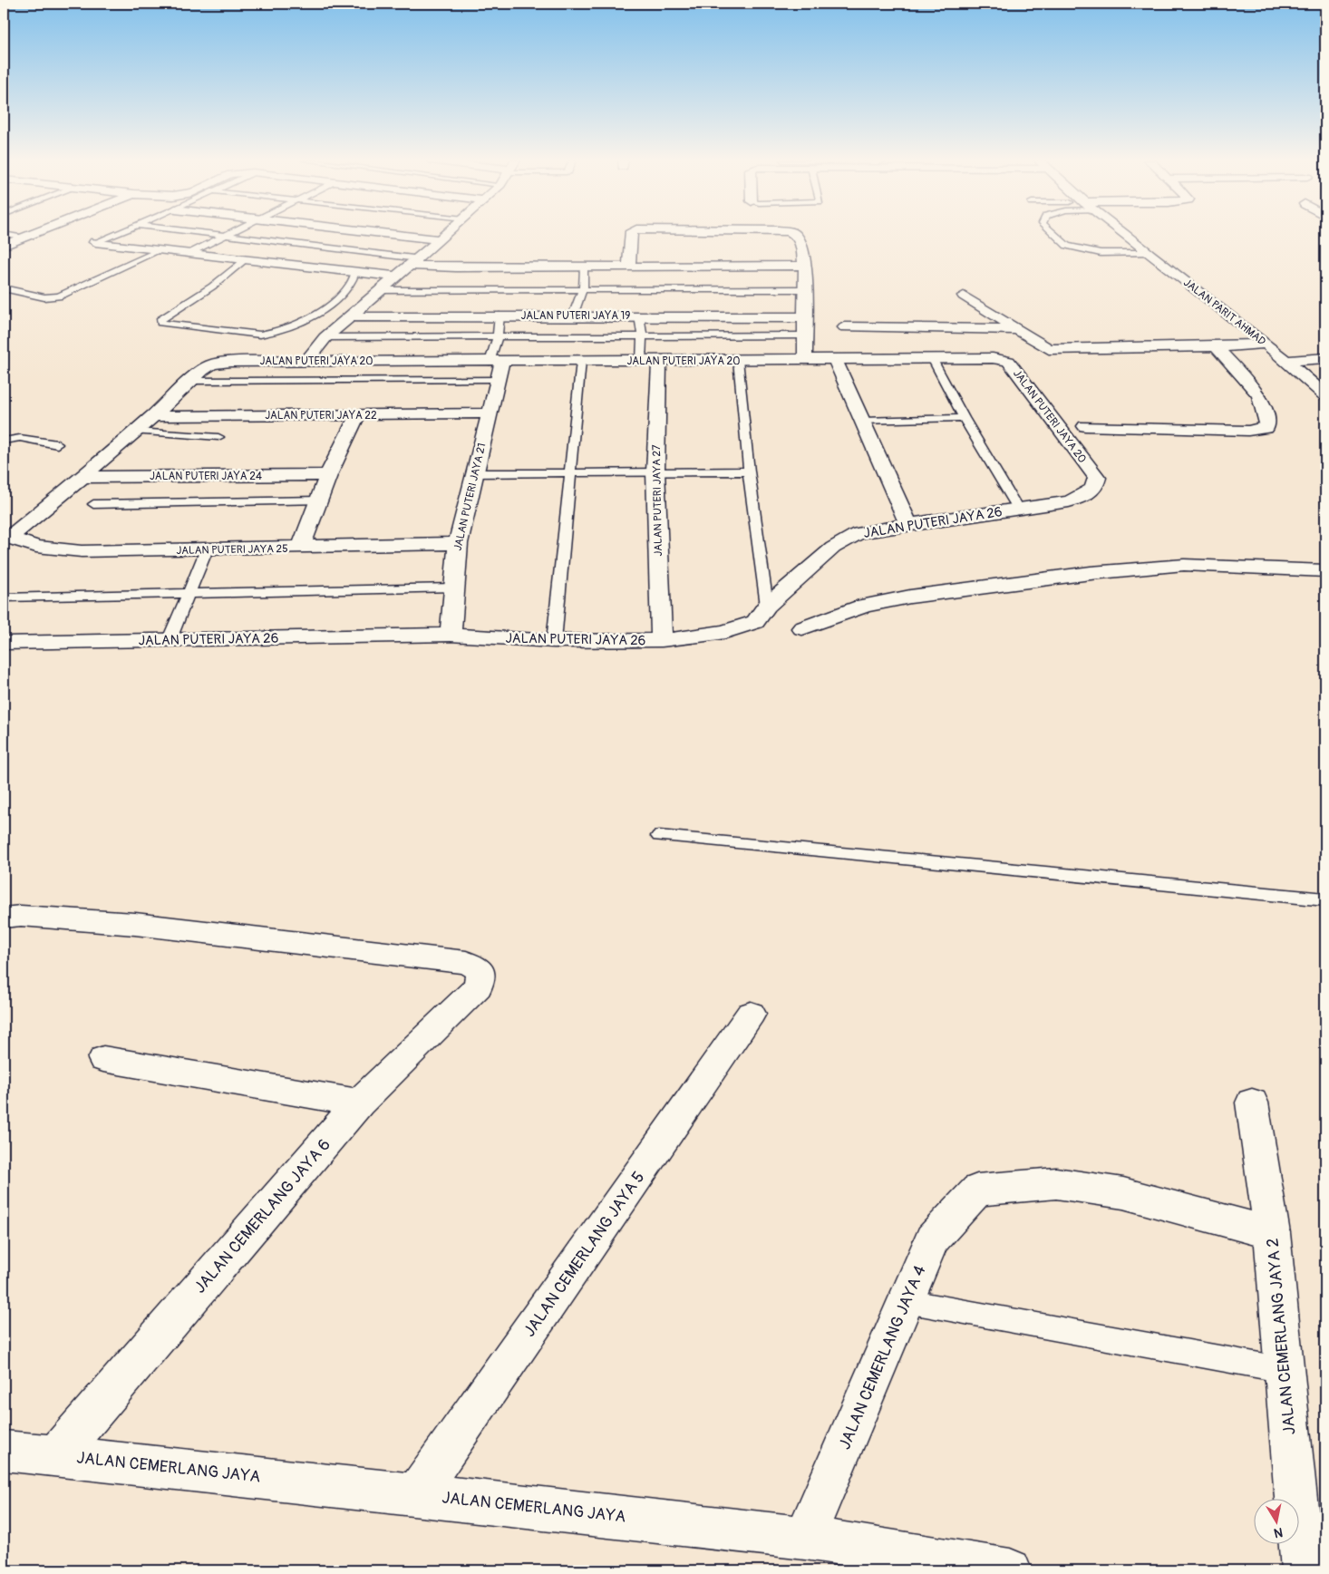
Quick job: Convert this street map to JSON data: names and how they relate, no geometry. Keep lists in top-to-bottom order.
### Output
{
  "streets": {
    "street": [
      "JALAN PARIT AHMAD",
      "JALAN PUTERI JAYA 19",
      "JALAN PUTERI JAYA 20",
      "JALAN PUTERI JAYA 22",
      "JALAN PUTERI JAYA 24",
      "JALAN PUTERI JAYA 21",
      "JALAN PUTERI JAYA 27",
      "JALAN PUTERI JAYA 26",
      "JALAN PUTERI JAYA 25",
      "JALAN CEMERLANG JAYA 6",
      "JALAN CEMERLANG JAYA 5",
      "JALAN CEMERLANG JAYA 2",
      "JALAN CEMERLANG JAYA 4",
      "JALAN CEMERLANG JAYA"
    ]
  },
  "crossings": [
    ["JALAN PUTERI JAYA 20", "JALAN PUTERI JAYA 21"],
    ["JALAN PUTERI JAYA 20", "JALAN PUTERI JAYA 27"],
    ["JALAN PUTERI JAYA 20", "JALAN PUTERI JAYA 26"],
    ["JALAN PUTERI JAYA 22", "JALAN PUTERI JAYA 21"],
    ["JALAN PUTERI JAYA 21", "JALAN PUTERI JAYA 26"],
    ["JALAN PUTERI JAYA 21", "JALAN PUTERI JAYA 25"],
    ["JALAN PUTERI JAYA 27", "JALAN PUTERI JAYA 26"],
    ["JALAN CEMERLANG JAYA 6", "JALAN CEMERLANG JAYA"],
    ["JALAN CEMERLANG JAYA 5", "JALAN CEMERLANG JAYA"],
    ["JALAN CEMERLANG JAYA 2", "JALAN CEMERLANG JAYA 4"],
    ["JALAN CEMERLANG JAYA 4", "JALAN CEMERLANG JAYA"]
  ],
  "north": "bottom"
}
